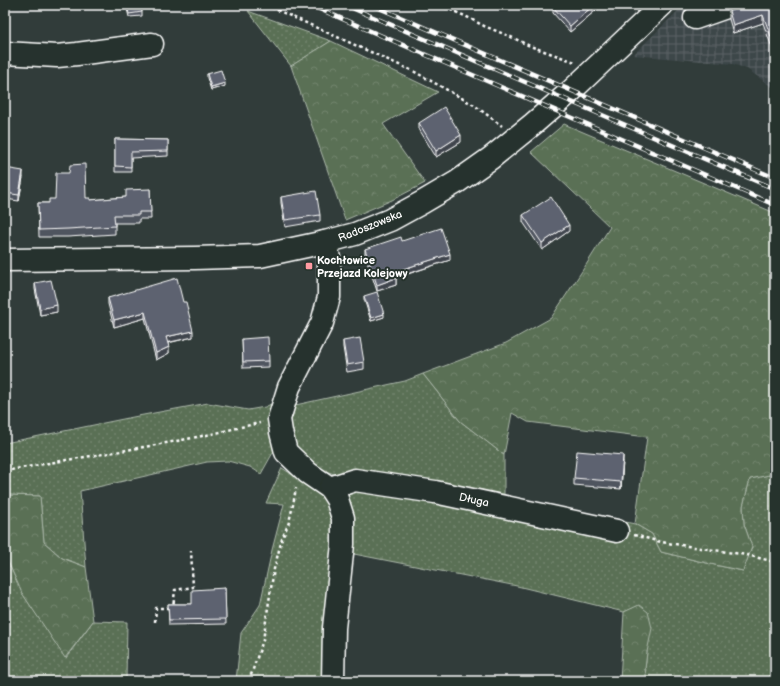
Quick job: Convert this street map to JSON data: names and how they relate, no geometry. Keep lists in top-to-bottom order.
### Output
{
  "streets": {
    "street": ["Radoszowska", "Długa"]
  },
  "places": {
    "transit": ["Kochłowice Przejazd Kolejowy"]
  }
}
